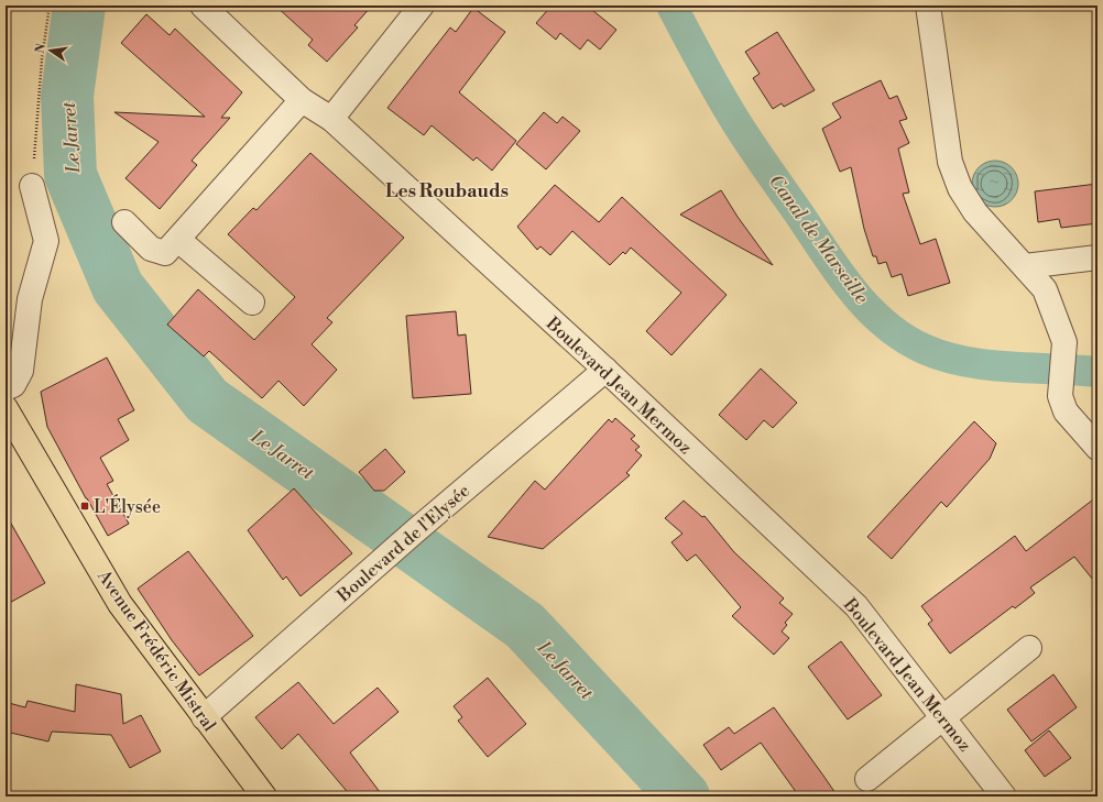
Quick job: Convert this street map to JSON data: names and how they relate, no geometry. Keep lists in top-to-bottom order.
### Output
{
  "streets": {
    "main road": ["Avenue Frédéric Mistral"],
    "street": ["Boulevard Jean Mermoz", "Boulevard de l'Elysée"]
  },
  "crossings": [
    ["Boulevard Jean Mermoz", "Boulevard de l'Elysée"],
    ["Boulevard de l'Elysée", "Avenue Frédéric Mistral"]
  ],
  "districts": ["Les Roubauds"],
  "water": ["Le Jarret", "Canal de Marseille"],
  "places": {
    "transit": ["L'Élysée"]
  },
  "north": "left"
}
